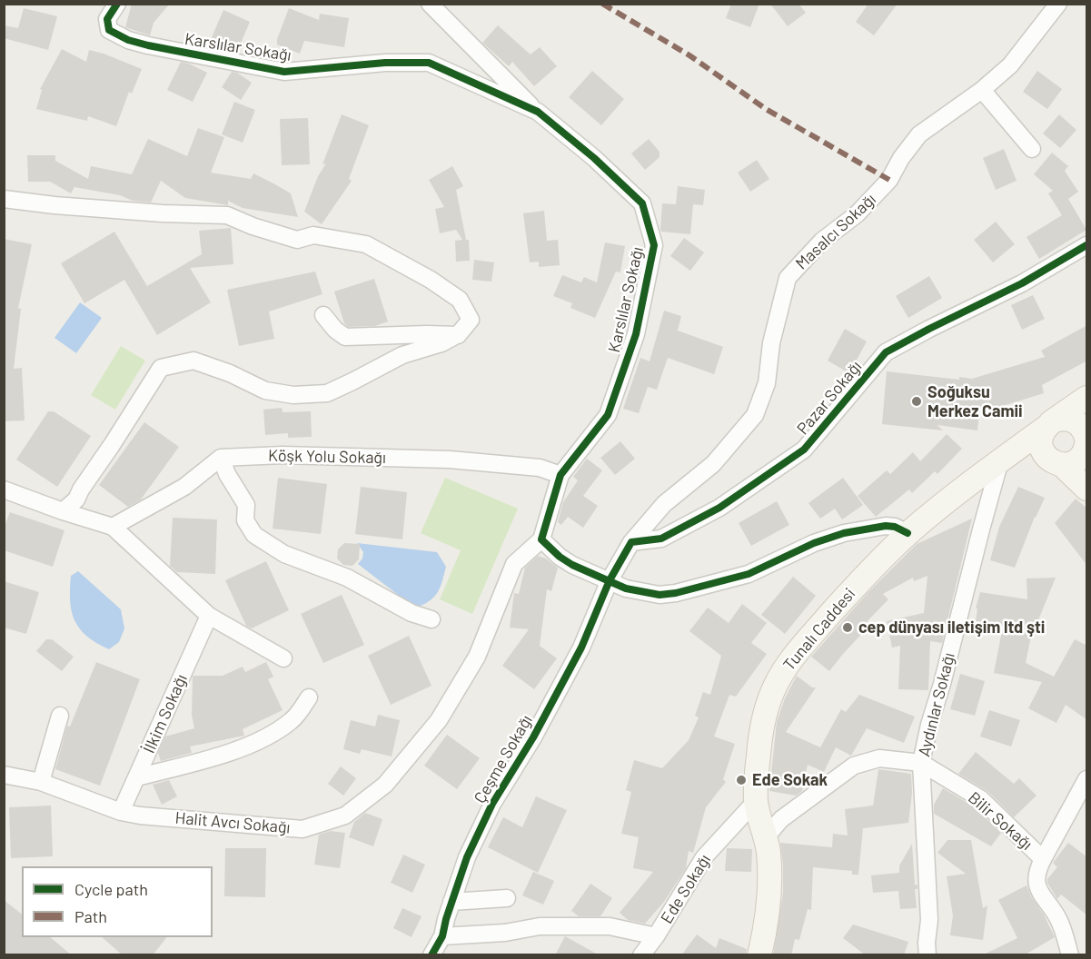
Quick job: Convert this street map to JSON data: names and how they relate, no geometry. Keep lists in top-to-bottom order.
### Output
{
  "streets": {
    "main road": ["Tunalı Caddesi"],
    "street": [
      "Karslılar Sokağı",
      "Masalcı Sokağı",
      "Pazar Sokağı",
      "Köşk Yolu Sokağı",
      "Aydınlar Sokağı",
      "İlkim Sokağı",
      "Çeşme Sokağı",
      "Bilir Sokağı",
      "Halit Avcı Sokağı",
      "Ede Sokağı"
    ]
  },
  "crossings": [
    ["Karslılar Sokağı", "Köşk Yolu Sokağı"],
    ["Karslılar Sokağı", "Halit Avcı Sokağı"],
    ["Masalcı Sokağı", "Pazar Sokağı"],
    ["Tunalı Caddesi", "Aydınlar Sokağı"],
    ["Tunalı Caddesi", "Ede Sokağı"],
    ["Aydınlar Sokağı", "Bilir Sokağı"],
    ["İlkim Sokağı", "Halit Avcı Sokağı"]
  ],
  "places": ["Soğuksu Merkez Camii", "cep dünyası iletişim ltd şti", "Ede Sokak"],
  "legend": ["Cycle path", "Path"]
}
